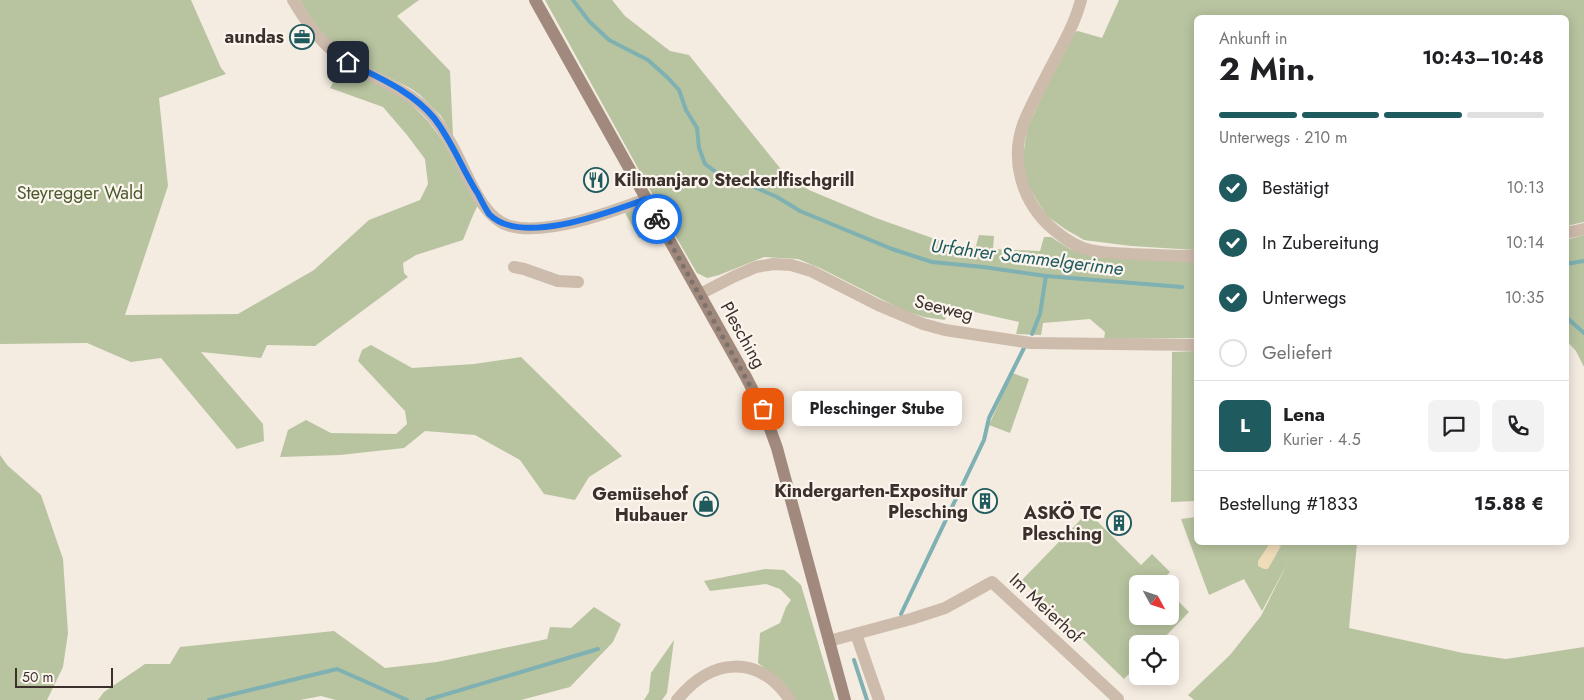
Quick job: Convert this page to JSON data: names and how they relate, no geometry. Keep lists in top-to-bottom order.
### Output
{
  "streets": {
    "main road": ["Plesching"],
    "street": ["Seeweg", "Im Meierhof"]
  },
  "crossings": [
    ["Seeweg", "Plesching"],
    ["Plesching", "Im Meierhof"]
  ],
  "water": ["Urfahrer Sammelgerinne"],
  "parks": ["Steyregger Wald"],
  "places": {
    "office": ["aundas"],
    "restaurant": ["Kilimanjaro Steckerlfischgrill"],
    "other": ["Pleschinger Stube"],
    "building": ["Kindergarten-Expositur Plesching", "ASKÖ TC Plesching"],
    "shop": ["Gemüsehof Hubauer"]
  },
  "scale_bar": "50 m",
  "north": "bottom right",
  "page": {
    "heading": ["2 Min.", "Ankunft in", "10:43–10:48"],
    "panel": [
      "Lena",
      "Kurier · 4.5",
      "Bestellung #1833",
      "15.88 €"
    ],
    "bar": "Unterwegs · 210 m",
    "list": [
      ["Bestätigt", "10:13"],
      ["In Zubereitung", "10:14"],
      ["Unterwegs", "10:35"],
      "Geliefert"
    ],
    "bubble": "Pleschinger Stube",
    "round": "L",
    "scale": "50 m"
  }
}
